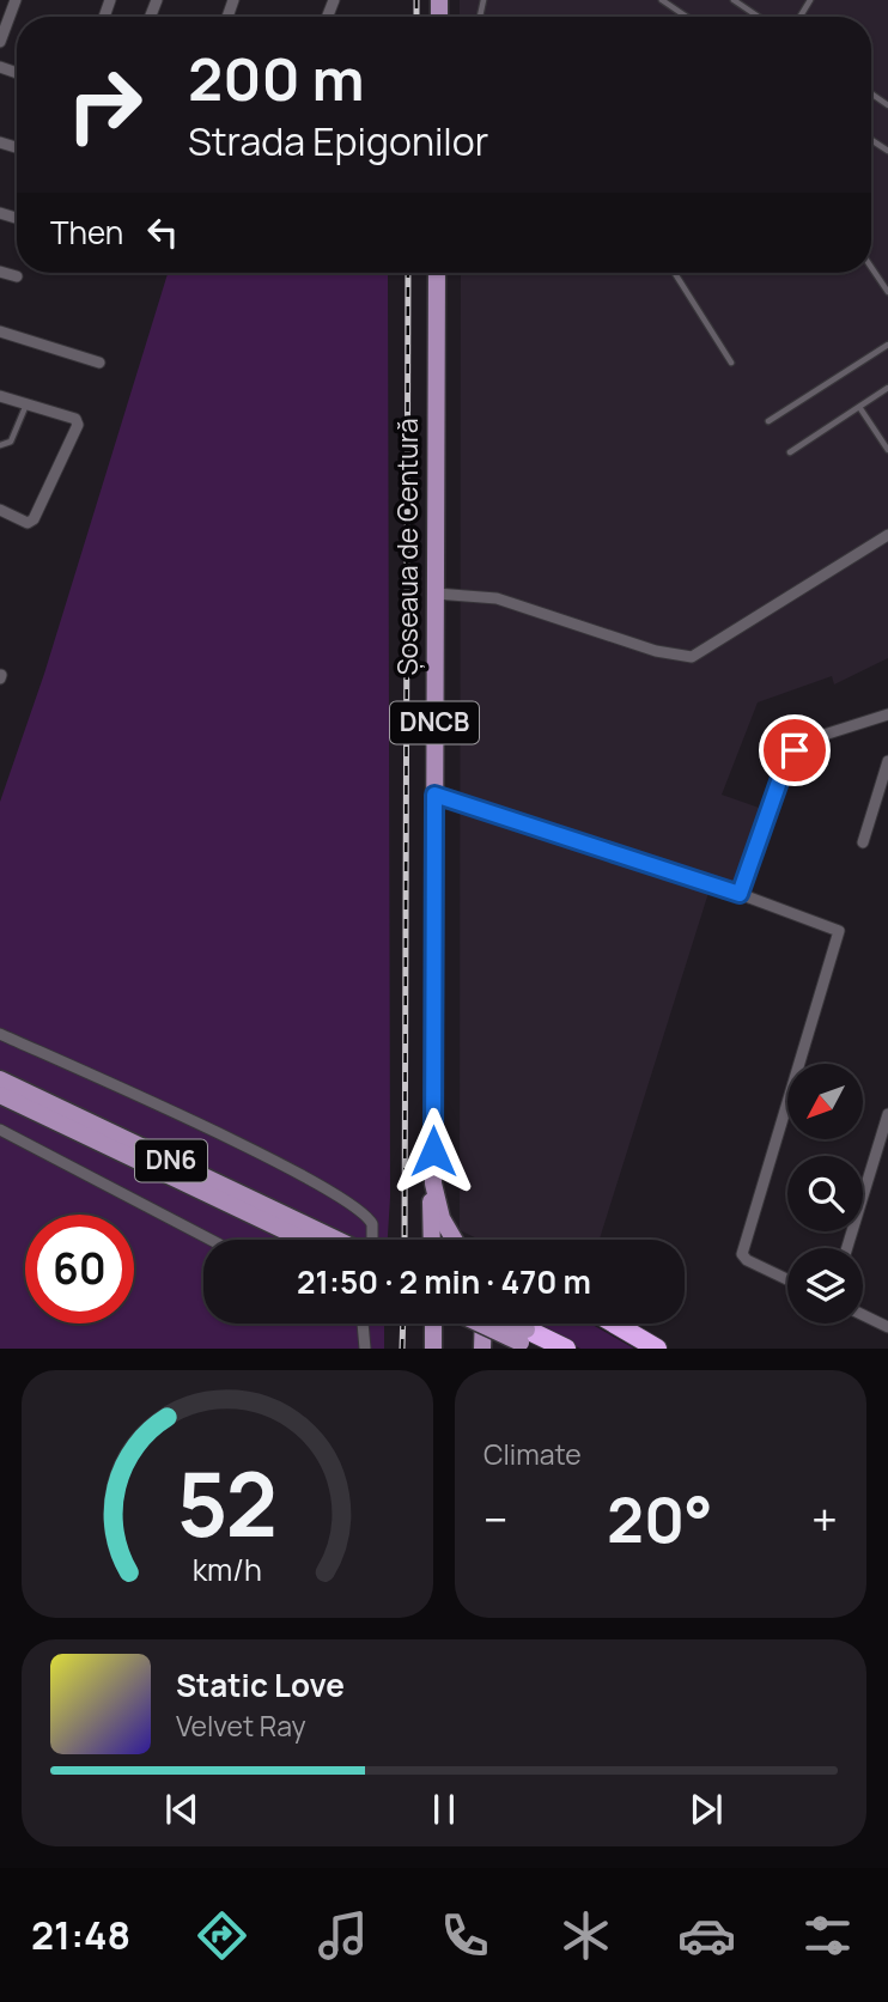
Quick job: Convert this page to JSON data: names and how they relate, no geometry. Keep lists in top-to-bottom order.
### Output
{
  "streets": {
    "main road": ["Șoseaua de Centură", "DNCB", "DN6"]
  },
  "north": "bottom left",
  "page": {
    "turn": ["200 m", "Strada Epigonilor"],
    "then": "Then",
    "limit": "60",
    "trip": "21:50 · 2 min · 470 m",
    "tile": "Climate",
    "heat": ["−", "20°", "+"],
    "song": ["Static Love", "Velvet Ray"],
    "tabs": "21:48",
    "gauge": ["52", "km/h"]
  }
}
